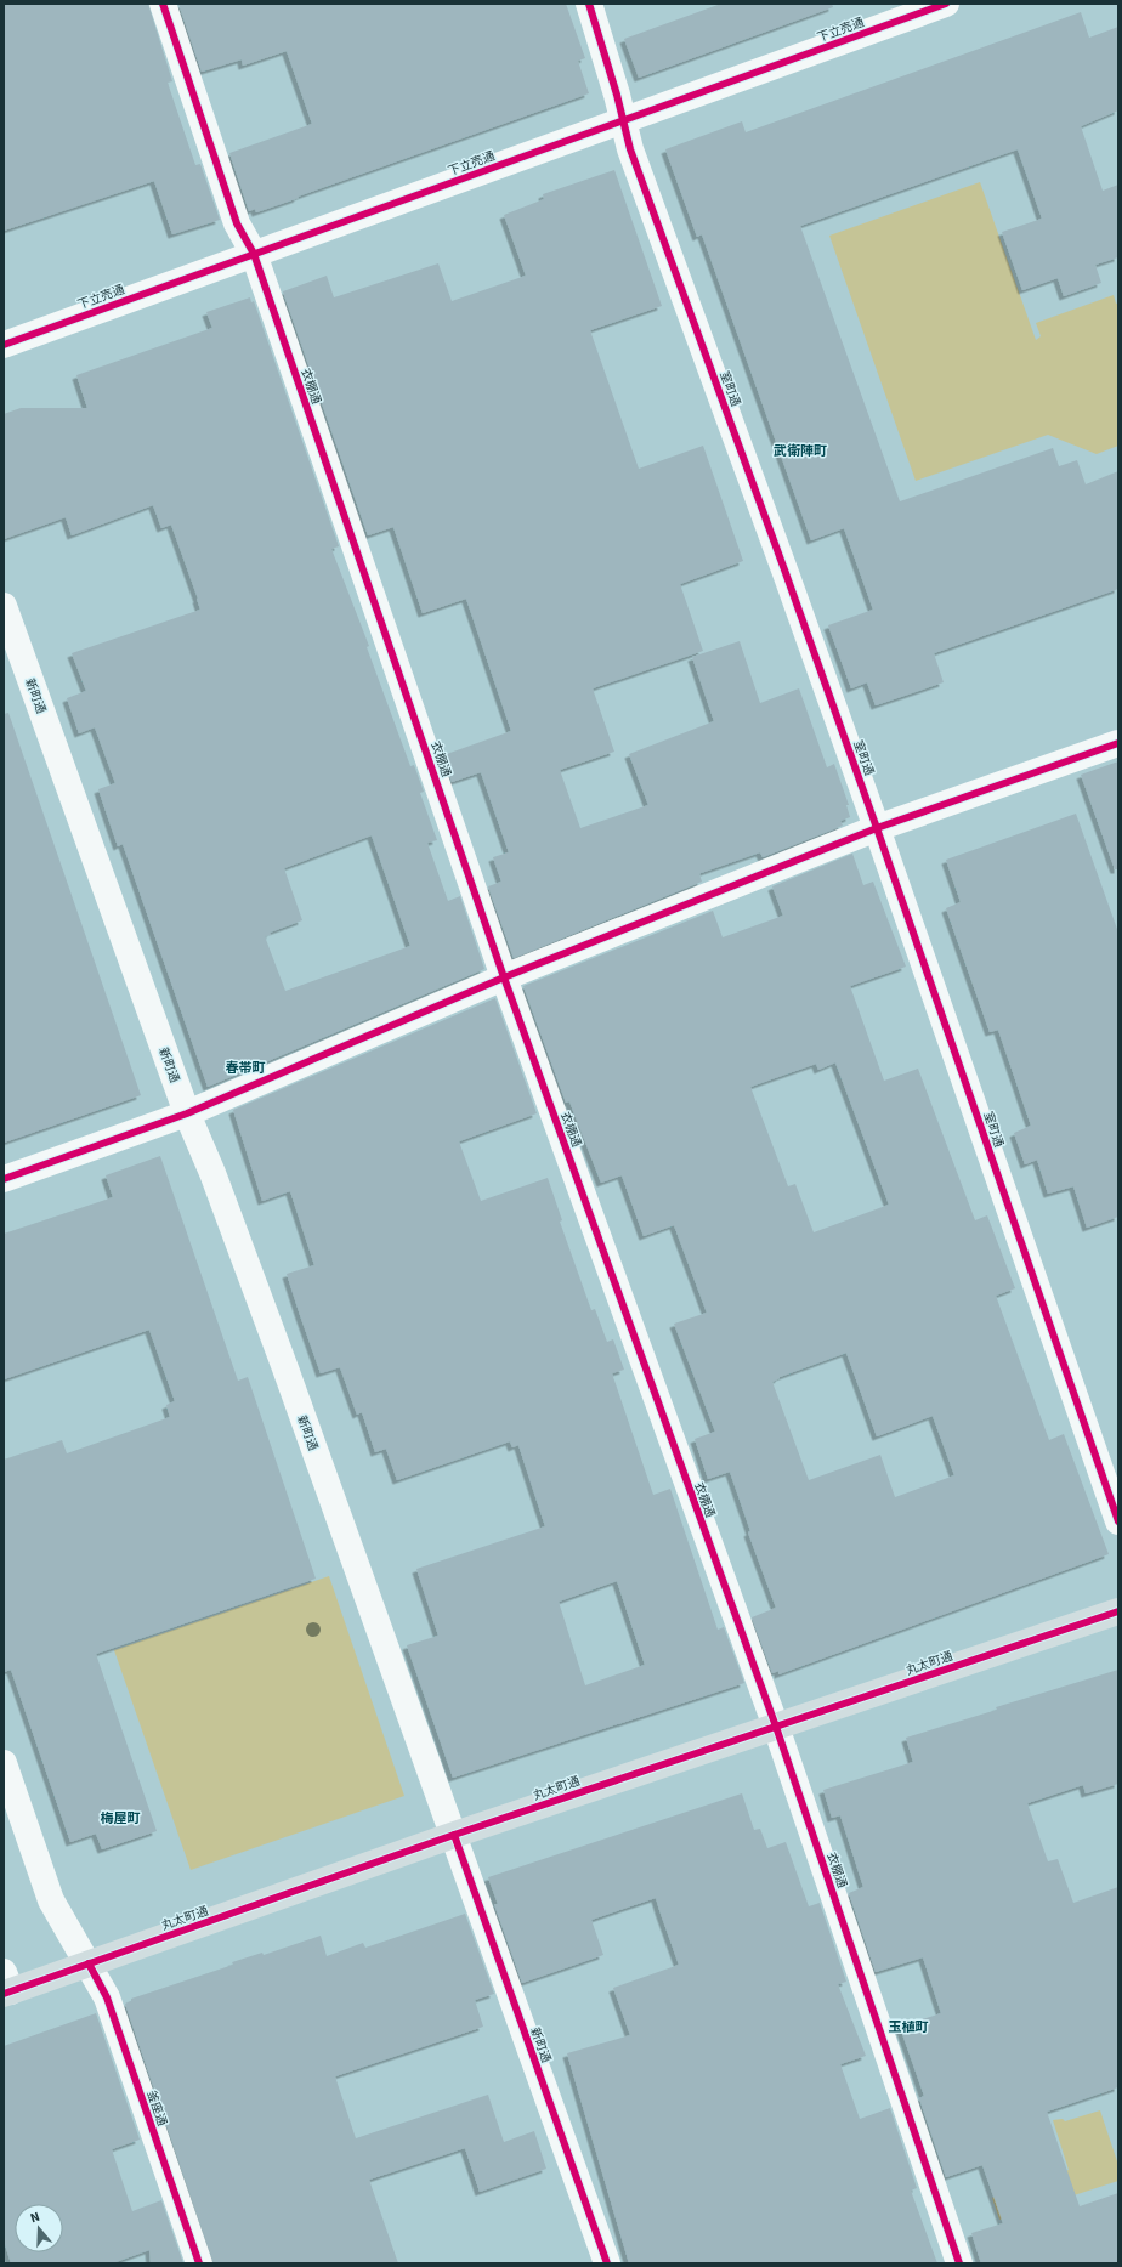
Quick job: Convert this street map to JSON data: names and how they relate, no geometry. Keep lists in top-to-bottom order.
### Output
{
  "streets": {
    "main road": ["丸太町通"],
    "street": [
      "下立売通",
      "衣棚通",
      "室町通",
      "新町通",
      "釜座通"
    ]
  },
  "crossings": [
    ["下立売通", "衣棚通"],
    ["下立売通", "室町通"],
    ["衣棚通", "丸太町通"],
    ["新町通", "丸太町通"],
    ["丸太町通", "釜座通"]
  ],
  "districts": [
    "武衛陣町",
    "春帯町",
    "梅屋町",
    "玉植町"
  ],
  "north": "top"
}
